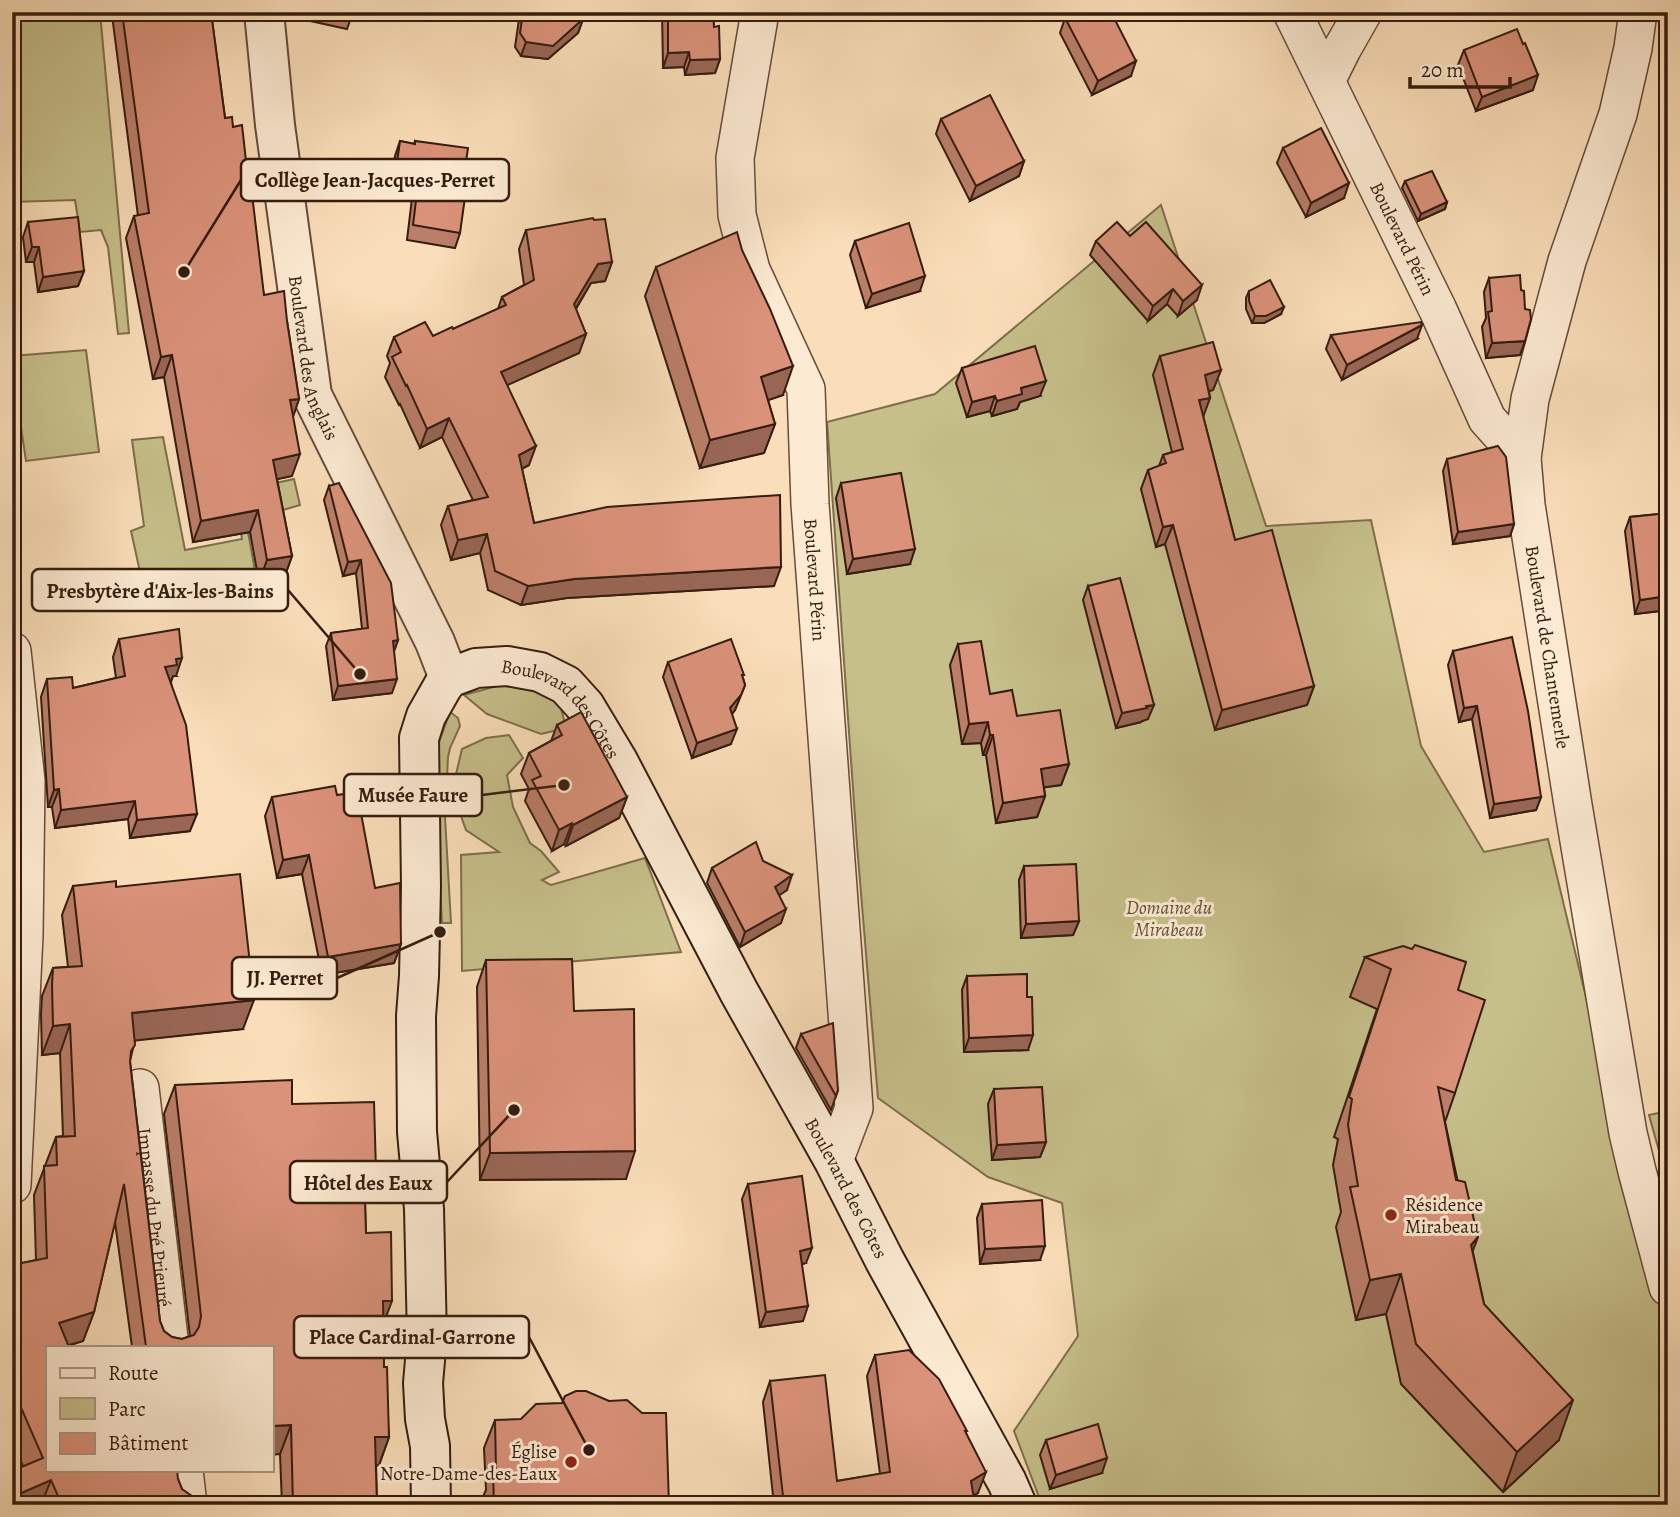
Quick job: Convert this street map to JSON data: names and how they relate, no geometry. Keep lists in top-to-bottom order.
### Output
{
  "streets": {
    "main road": ["Boulevard des Anglais", "Boulevard des Côtes"],
    "street": ["Boulevard Périn", "Boulevard de Chantemerle", "Impasse du Pré Prieuré"]
  },
  "crossings": [
    ["Boulevard Périn", "Boulevard de Chantemerle"],
    ["Boulevard Périn", "Boulevard des Côtes"],
    ["Boulevard des Anglais", "Boulevard des Côtes"]
  ],
  "parks": ["Domaine du Mirabeau"],
  "places": [
    "Collège Jean-Jacques-Perret",
    "Presbytère d'Aix-les-Bains",
    "Musée Faure",
    "JJ. Perret",
    "Hôtel des Eaux",
    "Résidence Mirabeau",
    "Place Cardinal-Garrone",
    "Église Notre-Dame-des-Eaux"
  ],
  "legend": ["Route", "Parc", "Bâtiment"],
  "scale_bar": "20 m"
}
